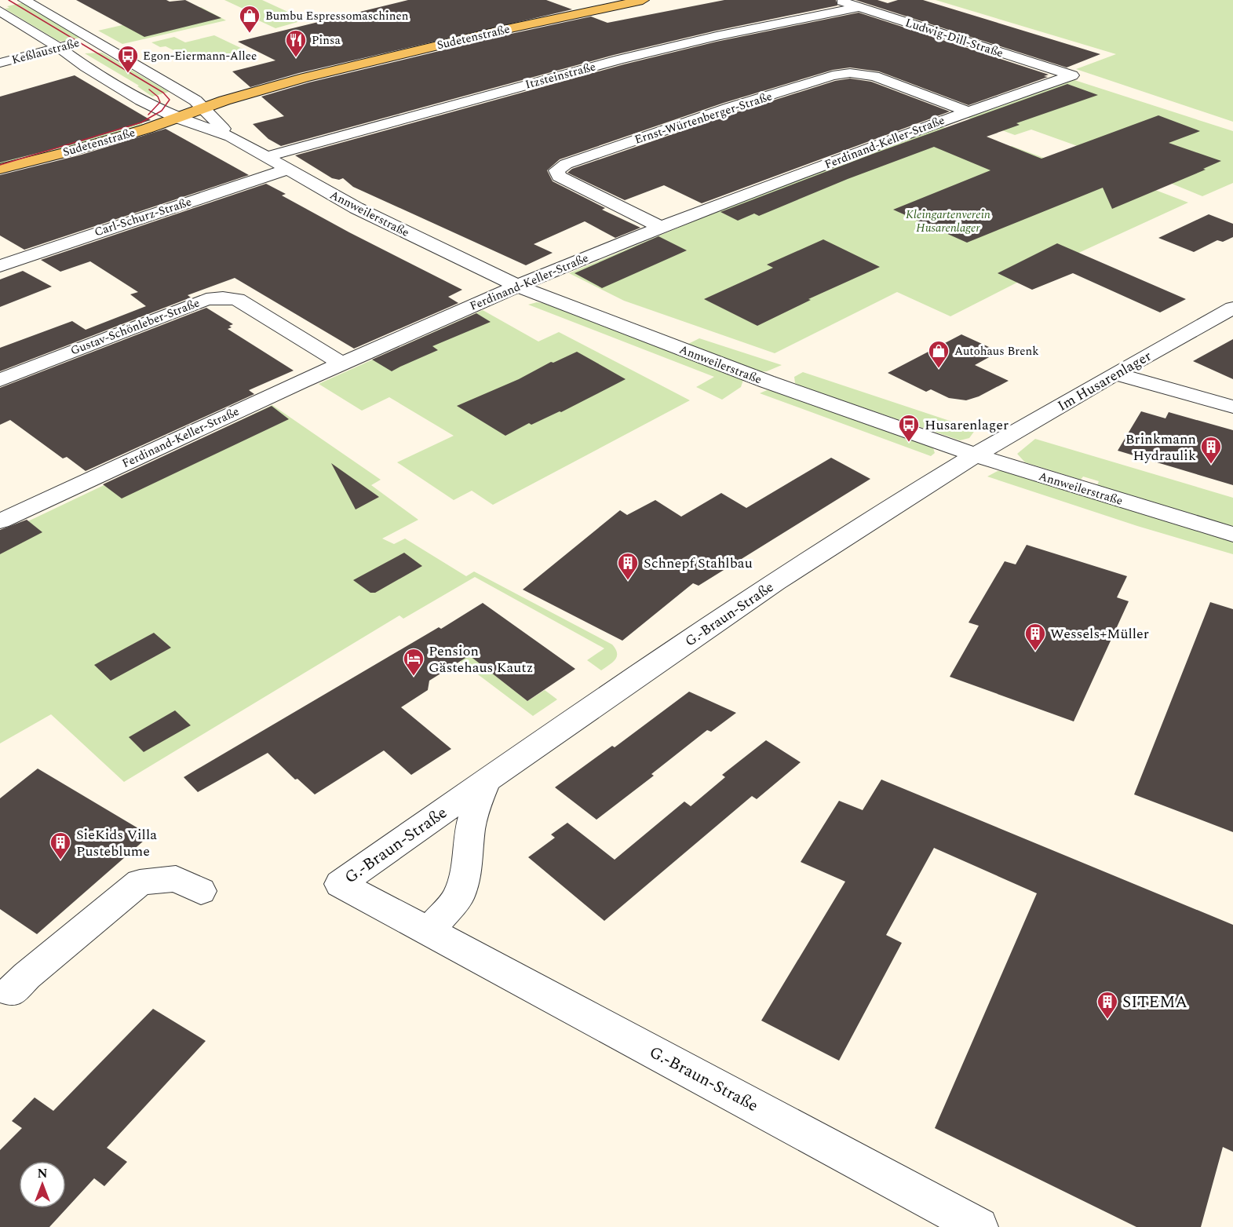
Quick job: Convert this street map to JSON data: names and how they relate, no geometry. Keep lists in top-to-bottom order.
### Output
{
  "streets": {
    "main road": ["Sudetenstraße"],
    "street": [
      "Ludwig-Dill-Straße",
      "Keßlaustraße",
      "Itzsteinstraße",
      "Ernst-Würtenberger-Straße",
      "Ferdinand-Keller-Straße",
      "Annweilerstraße",
      "Carl-Schurz-Straße",
      "Gustav-Schönleber-Straße",
      "Im Husarenlager",
      "G.-Braun-Straße"
    ]
  },
  "crossings": [
    ["Sudetenstraße", "Annweilerstraße"],
    ["Ludwig-Dill-Straße", "Itzsteinstraße"],
    ["Ludwig-Dill-Straße", "Ferdinand-Keller-Straße"],
    ["Itzsteinstraße", "Annweilerstraße"],
    ["Ernst-Würtenberger-Straße", "Ferdinand-Keller-Straße"],
    ["Ferdinand-Keller-Straße", "Annweilerstraße"],
    ["Ferdinand-Keller-Straße", "Gustav-Schönleber-Straße"],
    ["Annweilerstraße", "Carl-Schurz-Straße"],
    ["Annweilerstraße", "Im Husarenlager"],
    ["Annweilerstraße", "G.-Braun-Straße"],
    ["Im Husarenlager", "G.-Braun-Straße"]
  ],
  "parks": ["Kleingartenverein Husarenlager"],
  "places": {
    "shop": ["Bumbu Espressomaschinen", "Autohaus Brenk"],
    "restaurant": ["Pinsa"],
    "bus stop": ["Egon-Eiermann-Allee", "Husarenlager"],
    "building": [
      "Brinkmann Hydraulik",
      "Schnepf Stahlbau",
      "Wessels+Müller",
      "SieKids Villa Pusteblume",
      "SITEMA"
    ],
    "hotel": ["Pension Gästehaus Kautz"]
  },
  "north": "top"
}
